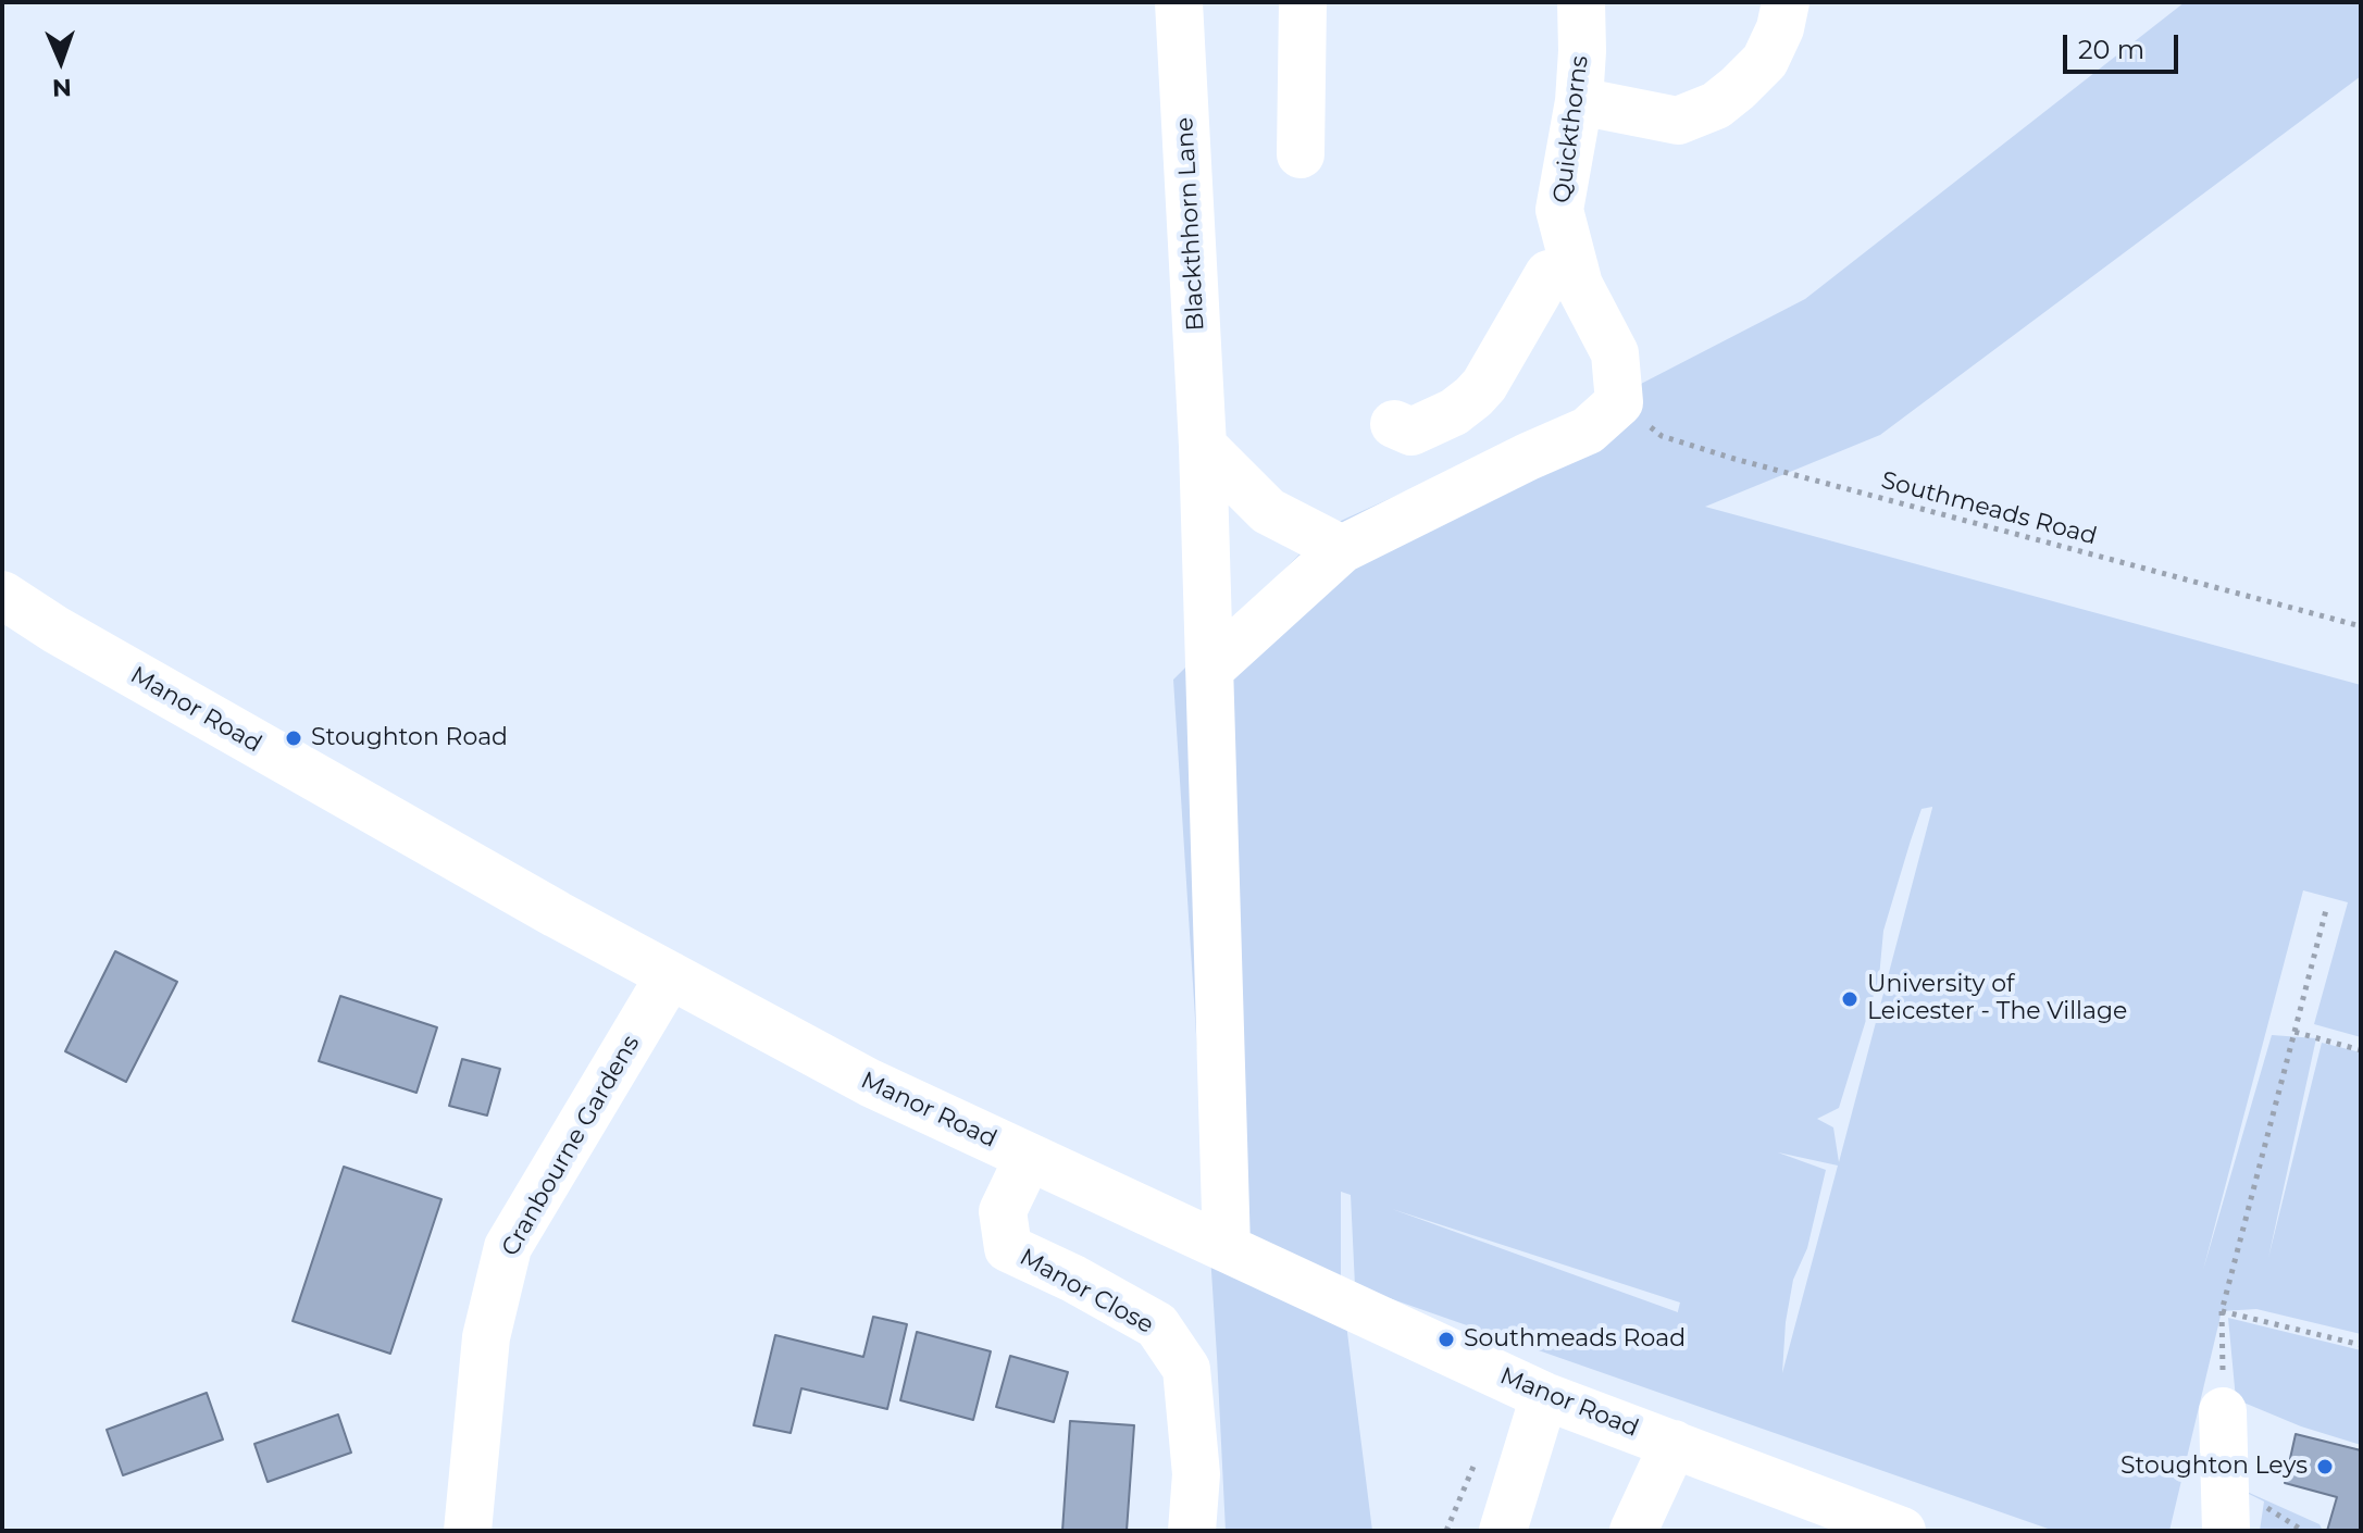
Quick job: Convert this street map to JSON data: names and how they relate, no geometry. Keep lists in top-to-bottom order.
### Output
{
  "streets": {
    "street": [
      "Quickthorns",
      "Blackthhorn Lane",
      "Manor Road",
      "Cranbourne Gardens",
      "Manor Close"
    ],
    "path": ["Southmeads Road"]
  },
  "crossings": [
    ["Quickthorns", "Southmeads Road"],
    ["Blackthhorn Lane", "Manor Road"],
    ["Manor Road", "Cranbourne Gardens"],
    ["Manor Road", "Manor Close"]
  ],
  "places": [
    "Stoughton Road",
    "University of Leicester - The Village",
    "Southmeads Road",
    "Stoughton Leys"
  ],
  "scale_bar": "20 m",
  "north": "bottom"
}
